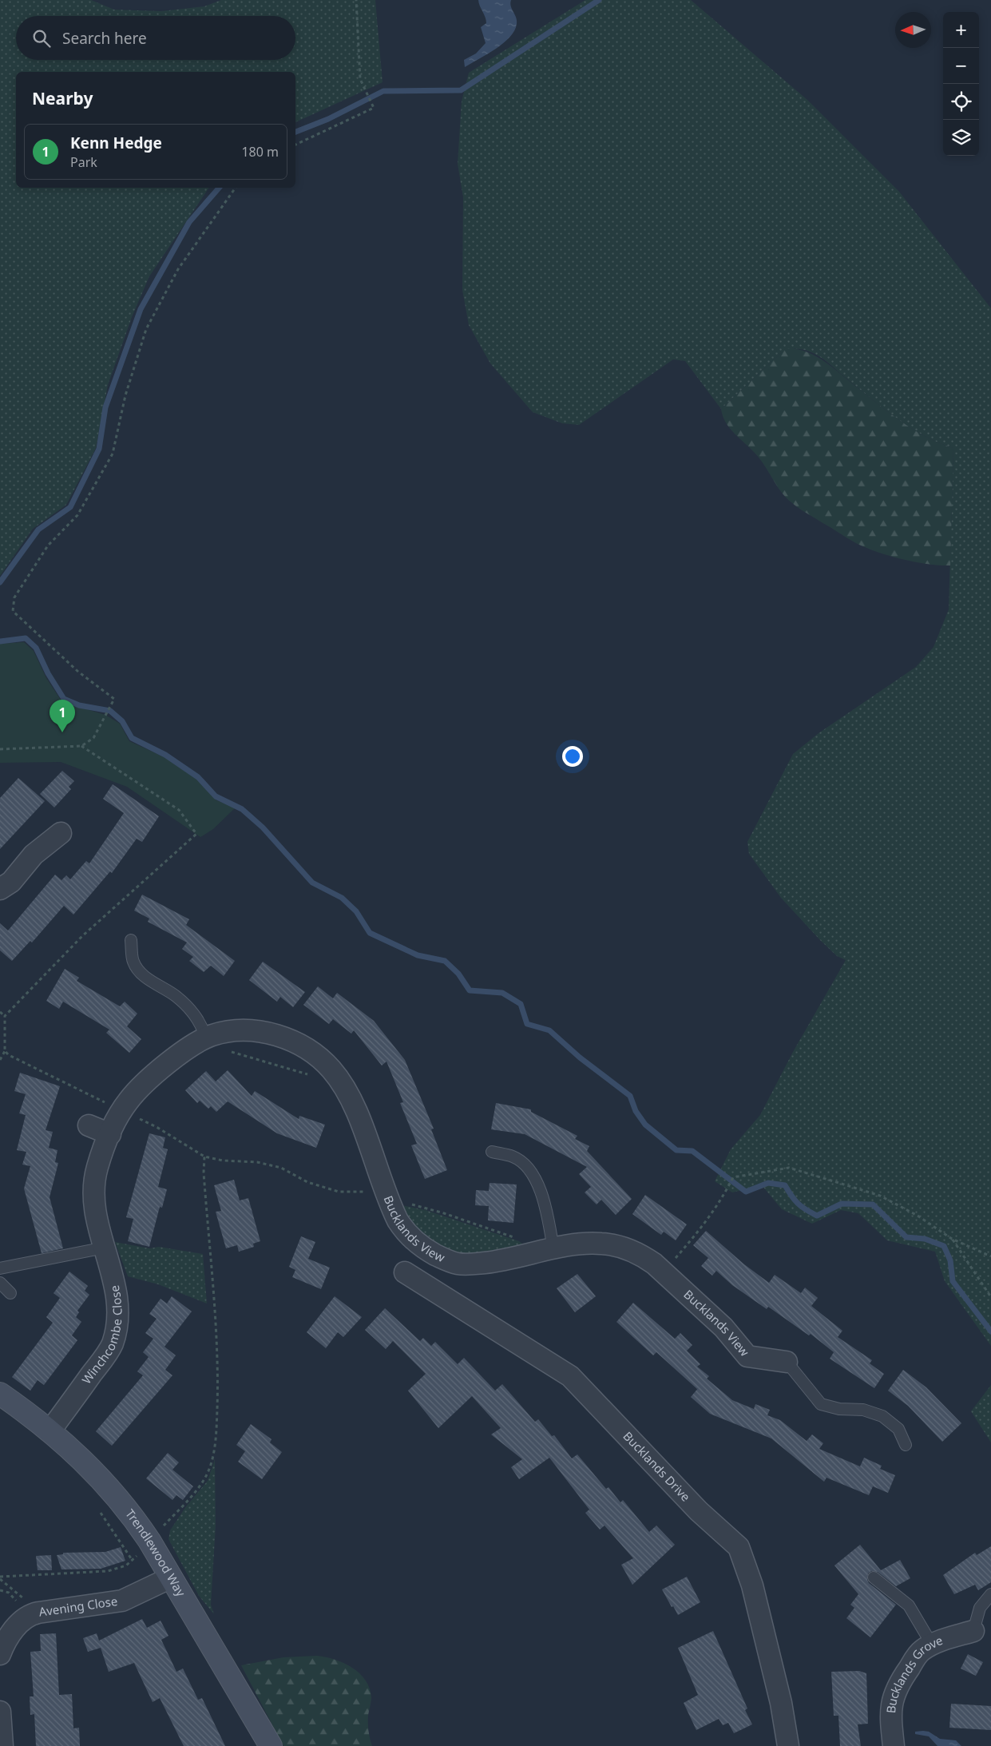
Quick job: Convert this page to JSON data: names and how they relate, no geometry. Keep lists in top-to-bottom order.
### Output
{
  "streets": {
    "street": [
      "Bucklands View",
      "Winchcombe Close",
      "Bucklands Drive",
      "Trendlewood Way",
      "Avening Close",
      "Bucklands Grove"
    ]
  },
  "crossings": [
    ["Bucklands View", "Winchcombe Close"],
    ["Winchcombe Close", "Trendlewood Way"],
    ["Trendlewood Way", "Avening Close"]
  ],
  "north": "left",
  "page": {
    "map_buttons": ["+", "−"],
    "search": "Search here",
    "heading": "Nearby",
    "list": [
      {
        "mark": "1",
        "name": "Kenn Hedge",
        "note": "Park",
        "value": "180 m"
      }
    ],
    "pins": "1"
  }
}
